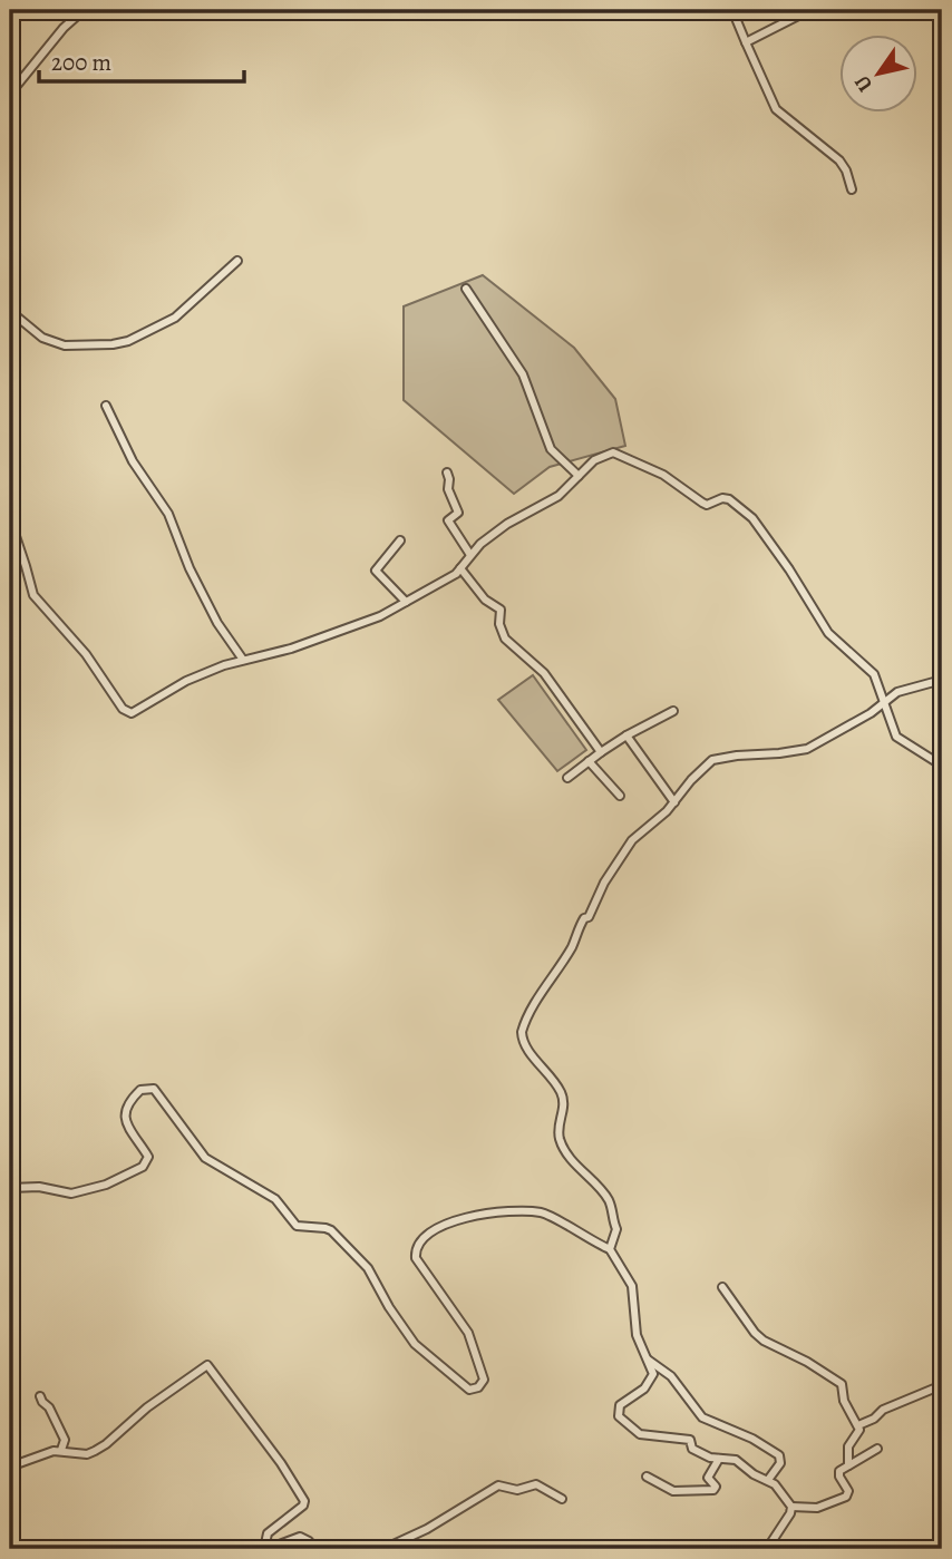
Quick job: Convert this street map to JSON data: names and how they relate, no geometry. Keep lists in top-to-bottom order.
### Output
{
  "scale_bar": "200 m",
  "north": "bottom left"
}
